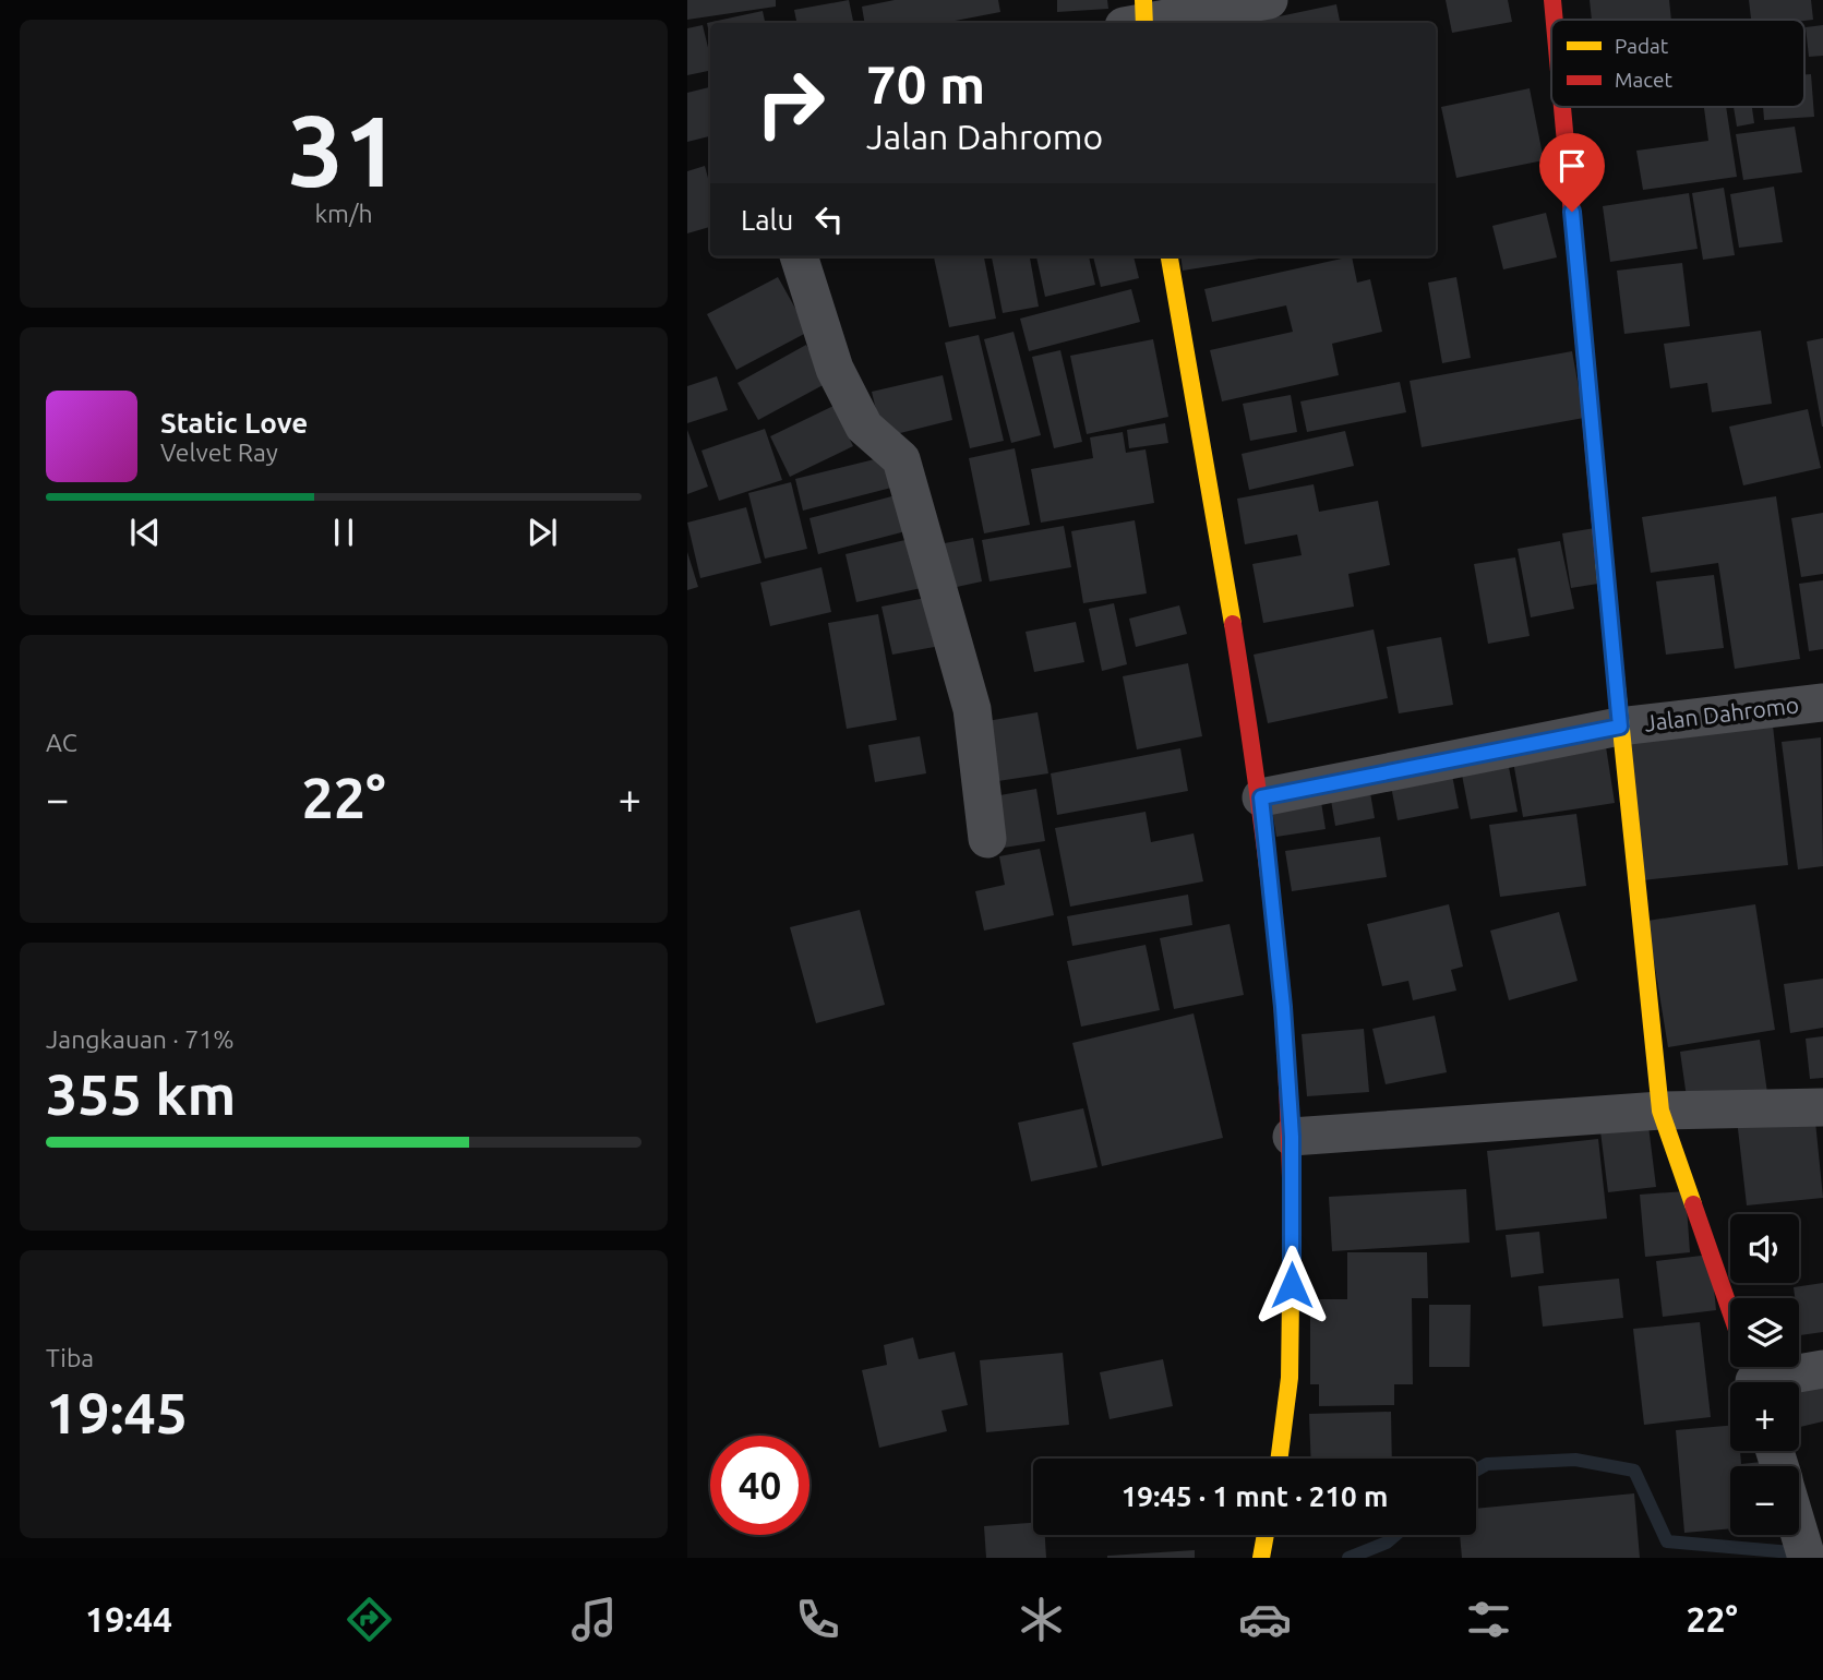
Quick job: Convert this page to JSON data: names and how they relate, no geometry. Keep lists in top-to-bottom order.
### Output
{
  "streets": {
    "street": ["Jalan Dahromo"]
  },
  "legend": ["Padat", "Macet"],
  "page": {
    "tile": [
      ["31", "km/h"],
      "AC",
      ["Jangkauan · 71%", "355 km"],
      ["Tiba", "19:45"]
    ],
    "turn": ["70 m", "Jalan Dahromo"],
    "then": "Lalu",
    "song": ["Static Love", "Velvet Ray"],
    "heat": ["−", "22°", "+"],
    "map_buttons": ["+", "−"],
    "limit": "40",
    "trip": "19:45 · 1 mnt · 210 m",
    "tabs": ["19:44", "22°"]
  }
}
